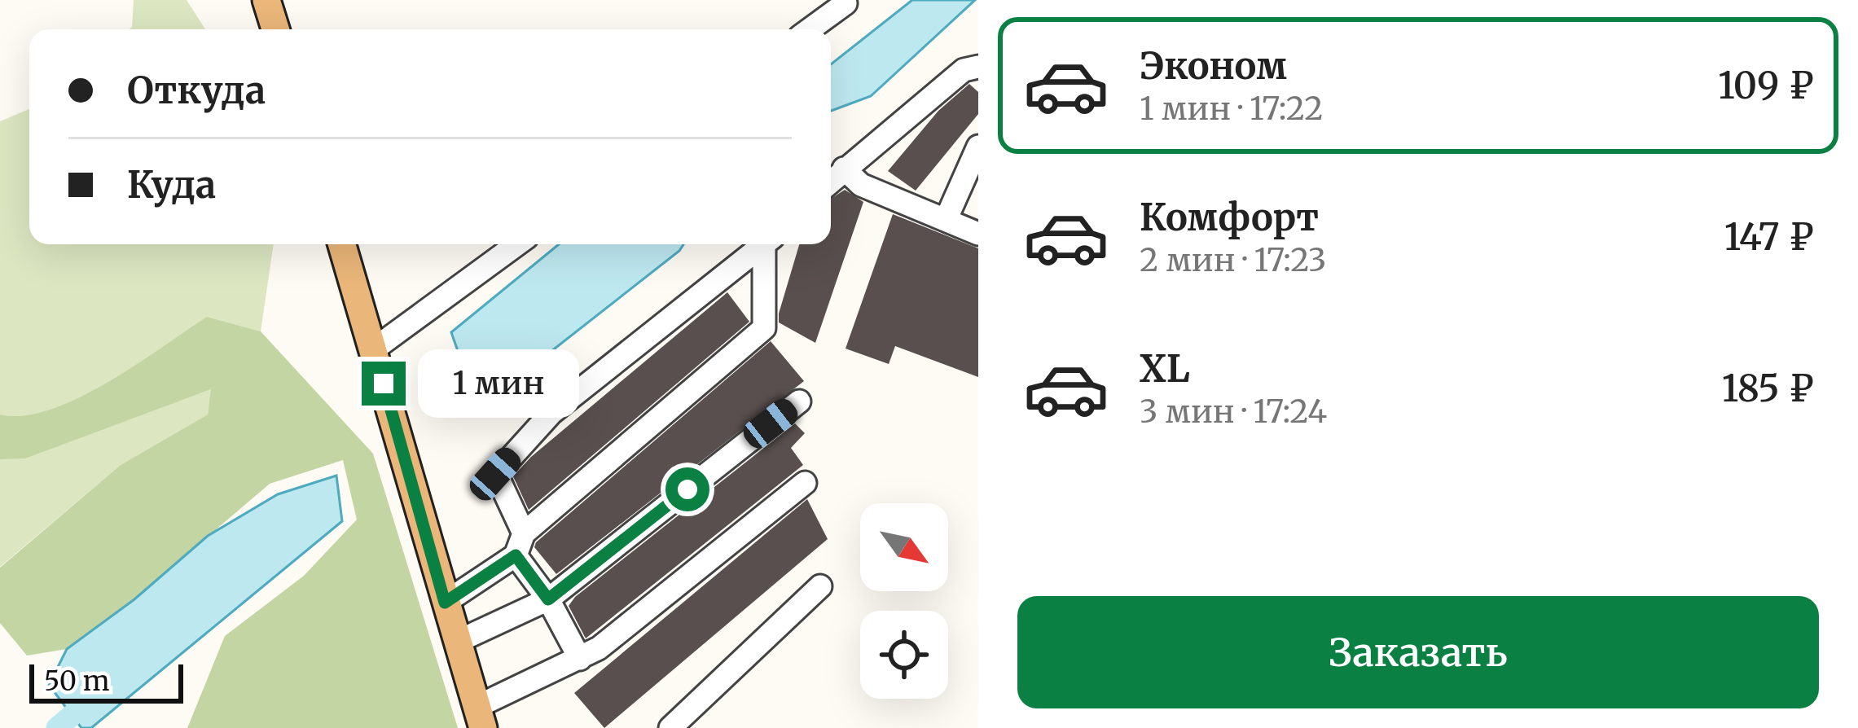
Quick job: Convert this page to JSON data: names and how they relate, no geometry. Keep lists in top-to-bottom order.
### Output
{
  "scale_bar": "50 m",
  "north": "bottom right",
  "page": {
    "list": [
      {
        "name": "Эконом",
        "note": "1 мин · 17:22",
        "value": "109 ₽"
      },
      {
        "name": "Комфорт",
        "note": "2 мин · 17:23",
        "value": "147 ₽"
      },
      {
        "name": "XL",
        "note": "3 мин · 17:24",
        "value": "185 ₽"
      }
    ],
    "banner": ["Откуда", "Куда"],
    "bubble": "1 мин",
    "buttons": "Заказать",
    "scale": "50 m"
  }
}
